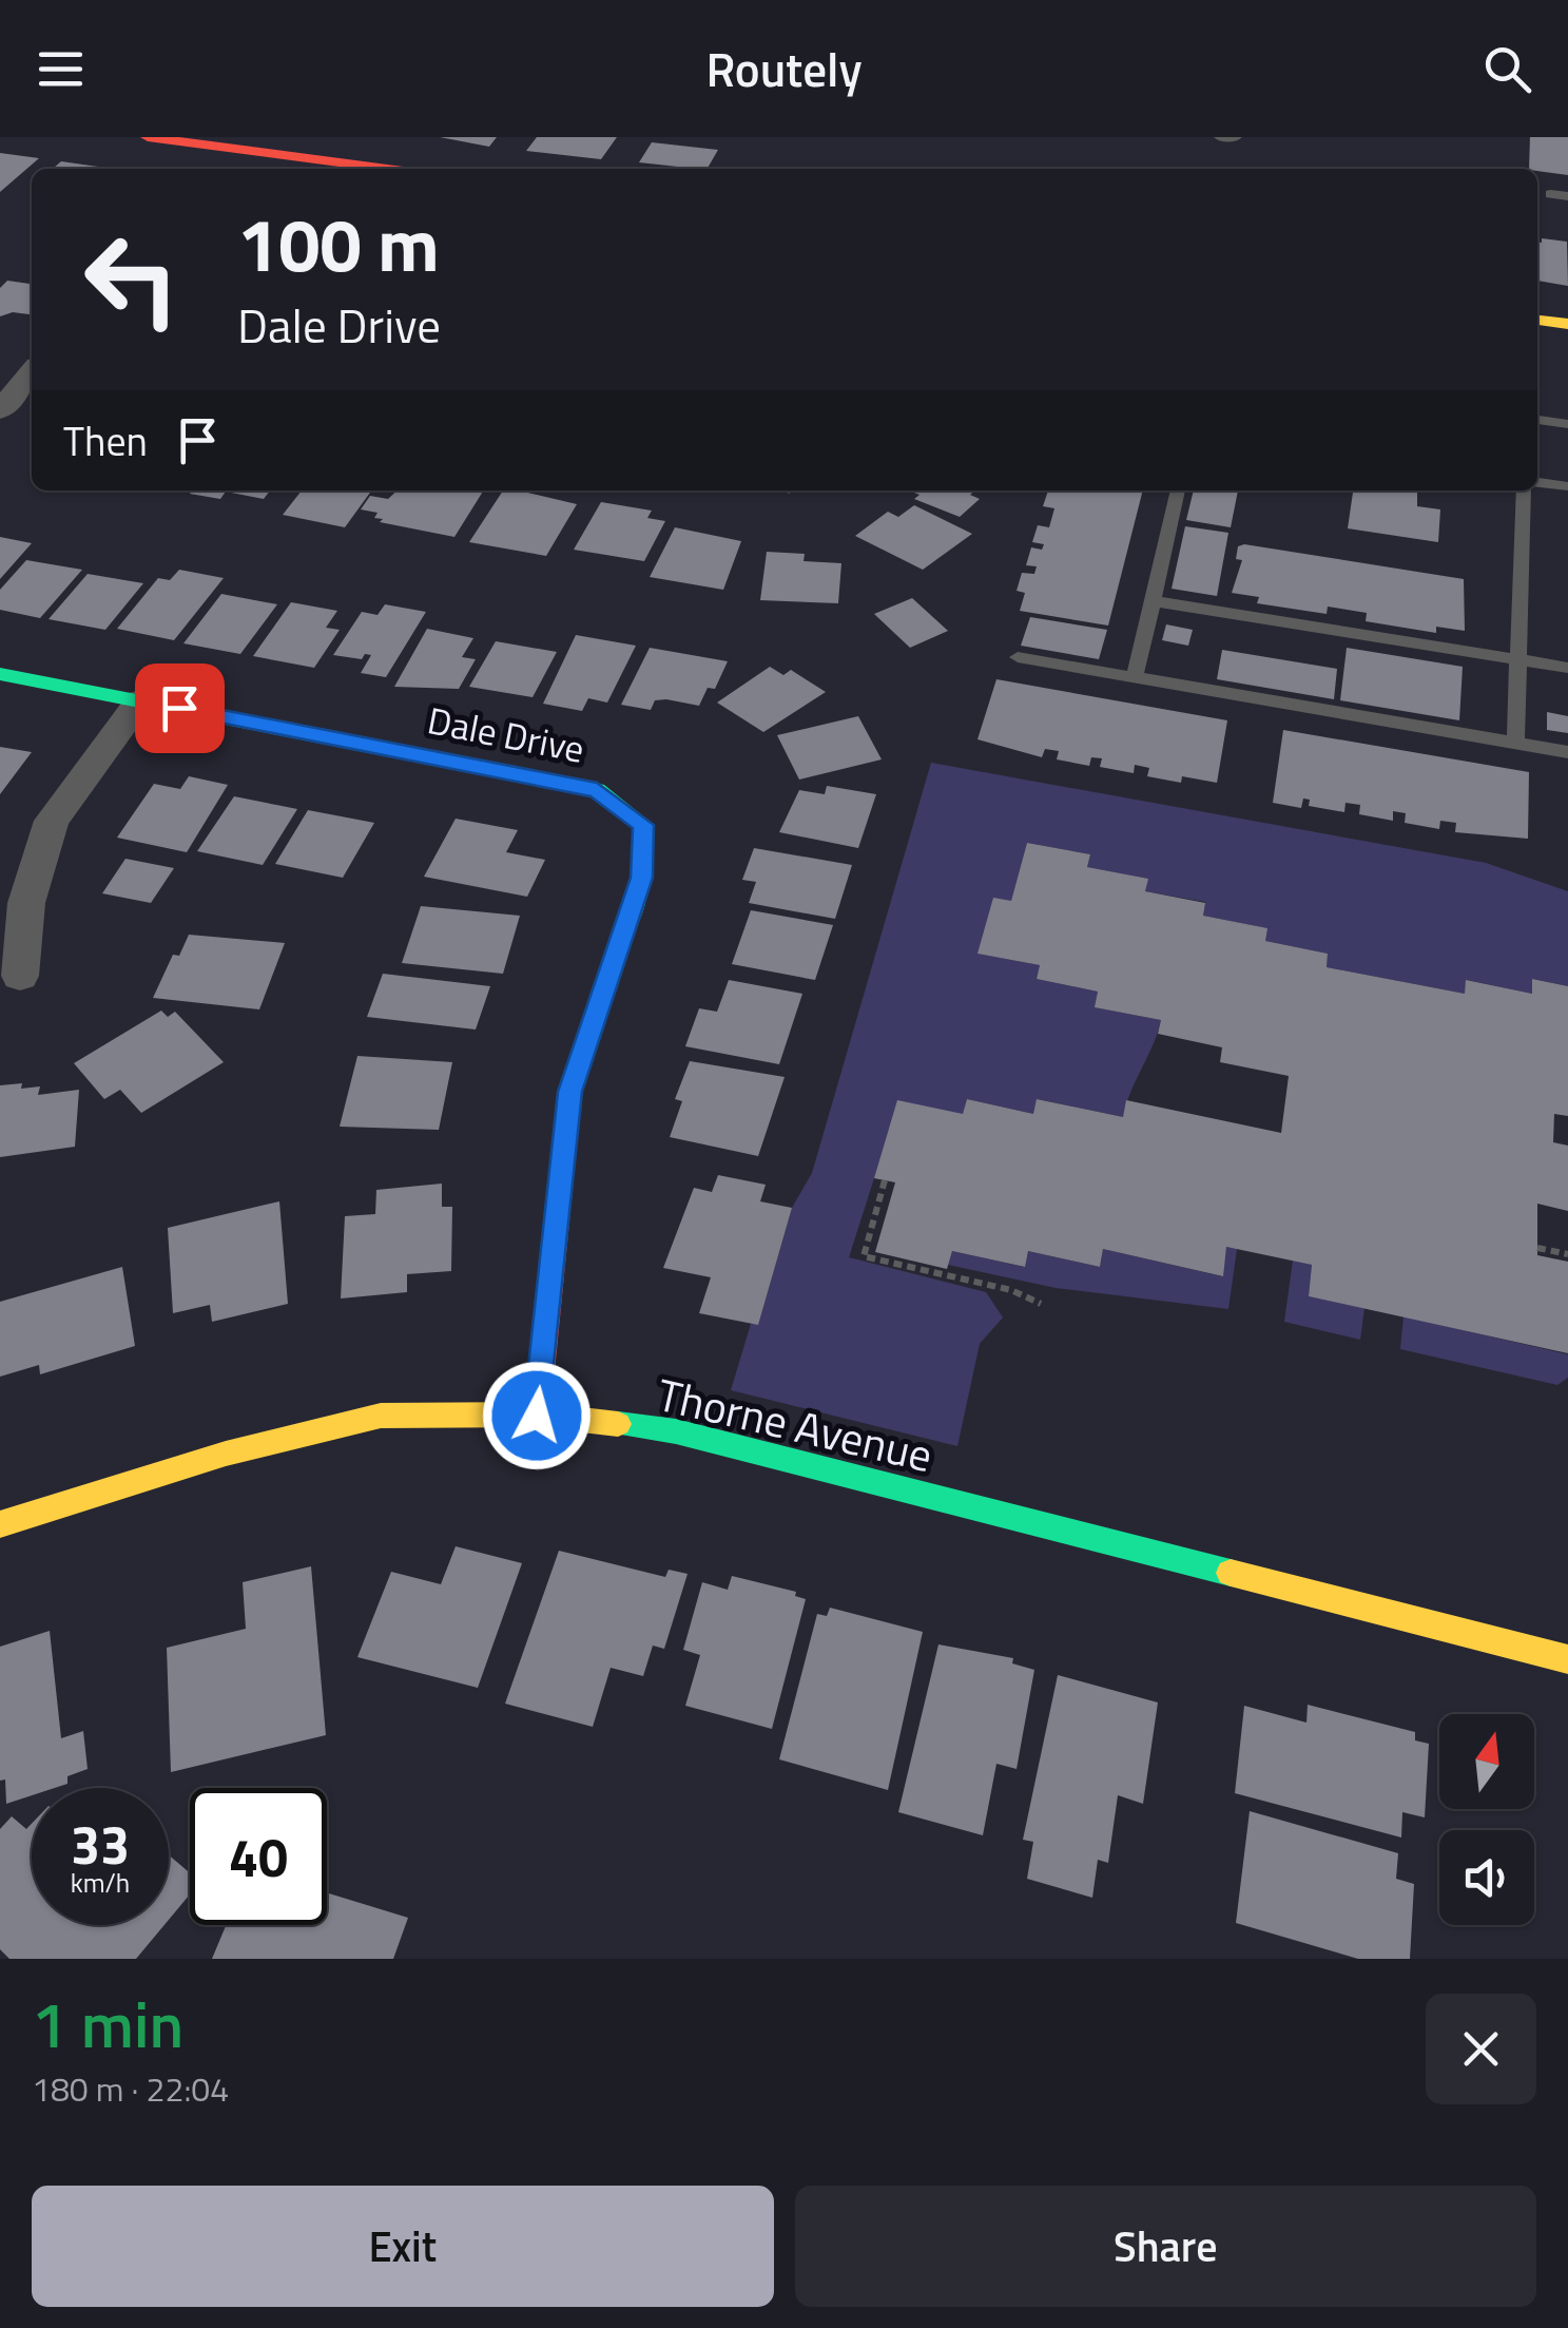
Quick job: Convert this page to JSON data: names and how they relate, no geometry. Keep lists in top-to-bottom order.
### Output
{
  "streets": {
    "street": ["Dale Drive", "Thorne Avenue"]
  },
  "crossings": [
    ["Dale Drive", "Thorne Avenue"]
  ],
  "north": "top",
  "page": {
    "header": "Routely",
    "turn": ["100 m", "Dale Drive"],
    "then": "Then",
    "speed": "33 km/h",
    "limit": "40",
    "heading": ["1 min", "180 m · 22:04"],
    "buttons": ["Exit", "Share"]
  }
}
